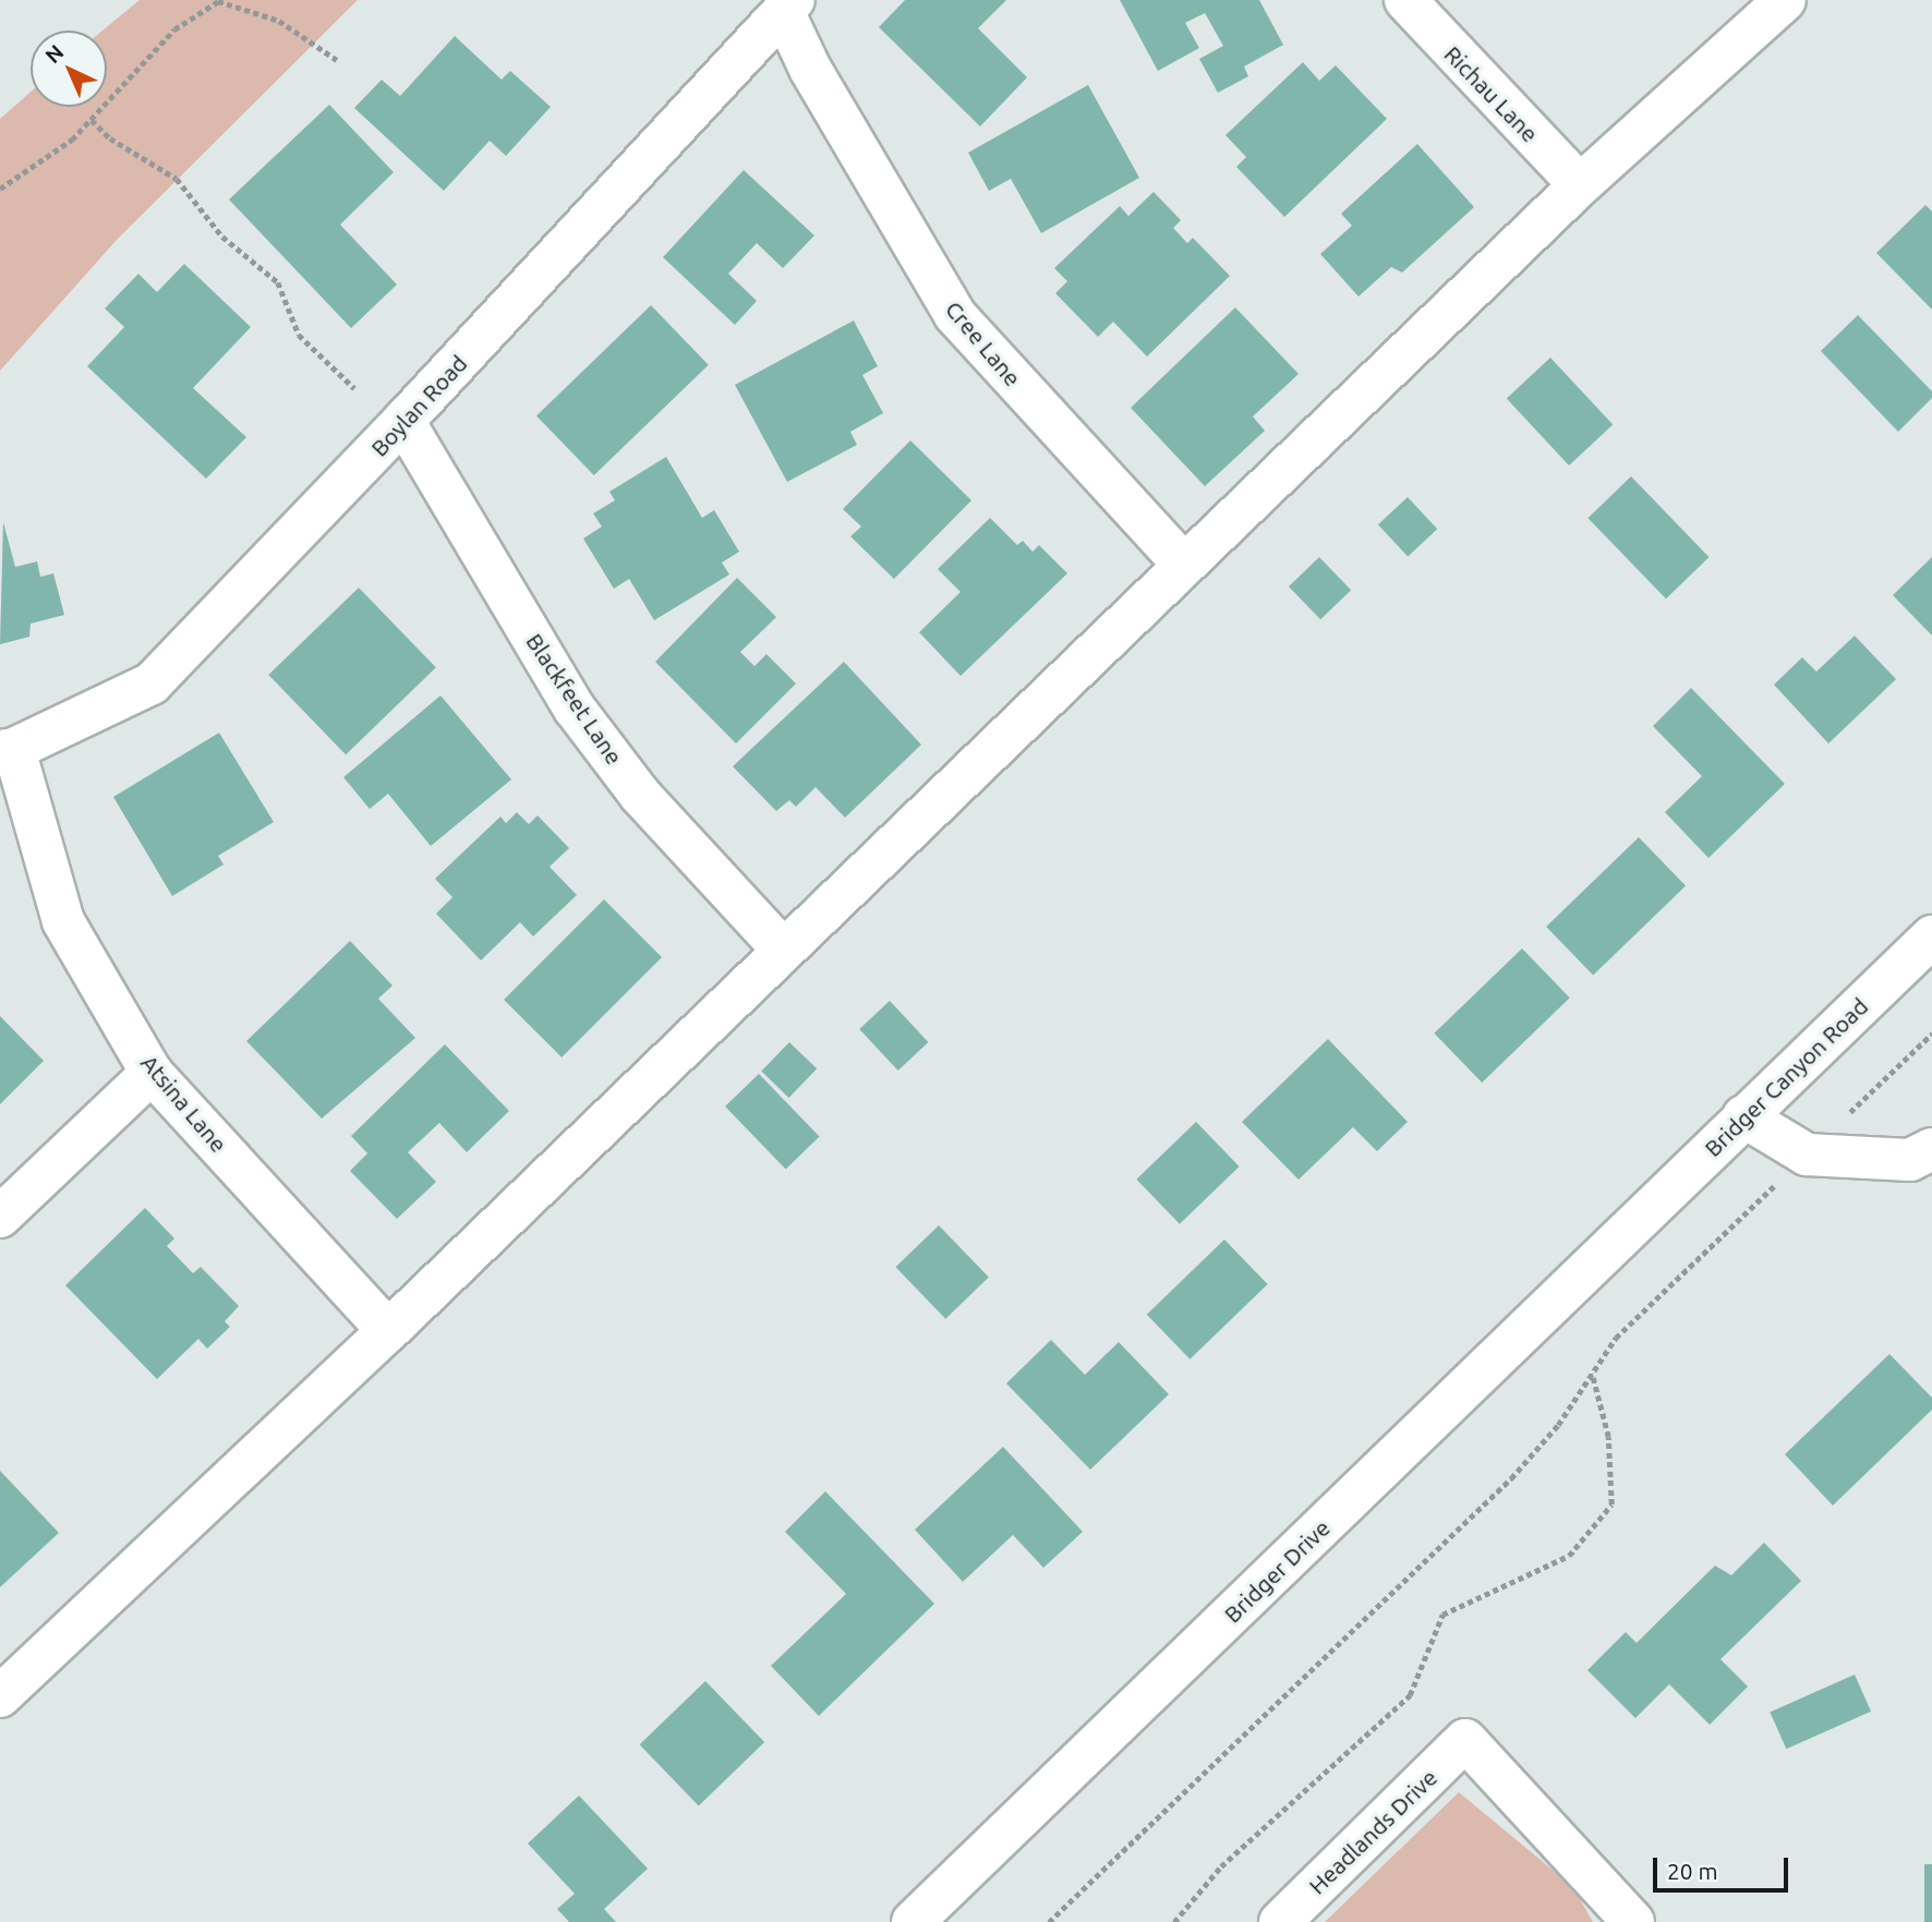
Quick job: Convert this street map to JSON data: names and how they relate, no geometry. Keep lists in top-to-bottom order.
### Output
{
  "streets": {
    "street": [
      "Richau Lane",
      "Cree Lane",
      "Boylan Road",
      "Blackfeet Lane",
      "Bridger Canyon Road",
      "Atsina Lane",
      "Bridger Drive",
      "Headlands Drive"
    ]
  },
  "crossings": [
    ["Cree Lane", "Boylan Road"],
    ["Boylan Road", "Blackfeet Lane"],
    ["Boylan Road", "Atsina Lane"],
    ["Bridger Canyon Road", "Bridger Drive"]
  ],
  "scale_bar": "20 m",
  "north": "top left"
}
